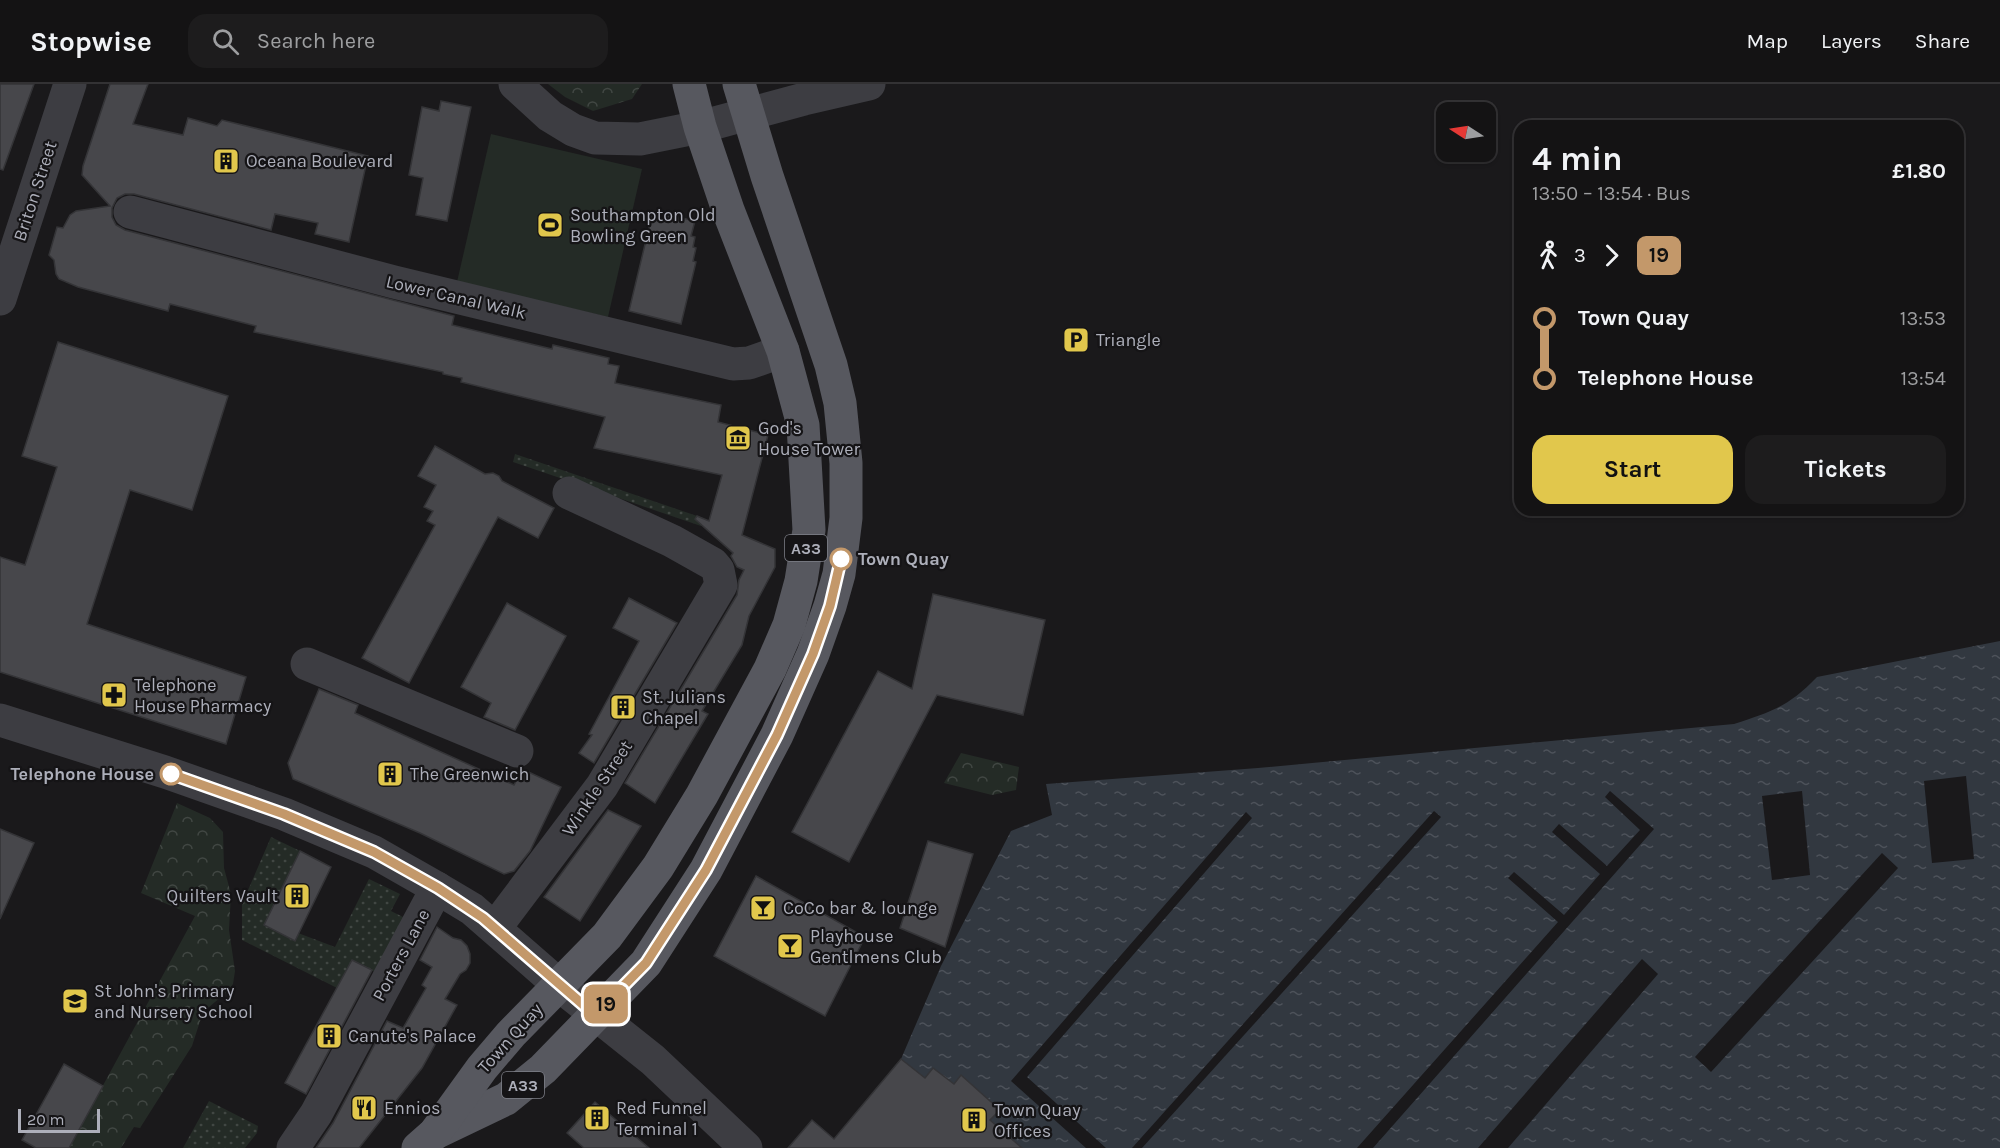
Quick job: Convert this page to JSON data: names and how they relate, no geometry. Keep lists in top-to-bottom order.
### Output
{
  "streets": {
    "main road": ["A33", "Town Quay"],
    "street": [
      "Briton Street",
      "Lower Canal Walk",
      "Winkle Street",
      "Porters Lane"
    ]
  },
  "crossings": [
    ["Lower Canal Walk", "Town Quay"],
    ["A33", "Town Quay"]
  ],
  "places": {
    "building": [
      "Oceana Boulevard",
      "St. Julians Chapel",
      "The Greenwich",
      "Quilters Vault",
      "Canute's Palace",
      "Red Funnel Terminal 1",
      "Town Quay Offices"
    ],
    "sports": ["Southampton Old Bowling Green"],
    "parking": ["Triangle"],
    "museum": ["God's House Tower"],
    "other": ["Town Quay", "Telephone House"],
    "pharmacy": ["Telephone House Pharmacy"],
    "bar": ["CoCo bar & lounge", "Playhouse Gentlmens Club"],
    "school or university": ["St John's Primary and Nursery School"],
    "restaurant": ["Ennios"]
  },
  "lines": ["bus line 19"],
  "scale_bar": "20 m",
  "north": "left",
  "page": {
    "header": "Stopwise",
    "search": "Search here",
    "nav": ["Map", "Layers", "Share"],
    "on_map": "19",
    "heading": ["4 min", "13:50 – 13:54 · Bus", "£1.80"],
    "legs": ["3", "19"],
    "list": [
      {
        "name": "Town Quay",
        "value": "13:53"
      },
      {
        "name": "Telephone House",
        "value": "13:54"
      }
    ],
    "buttons": ["Start", "Tickets"],
    "scale": "20 m"
  }
}
